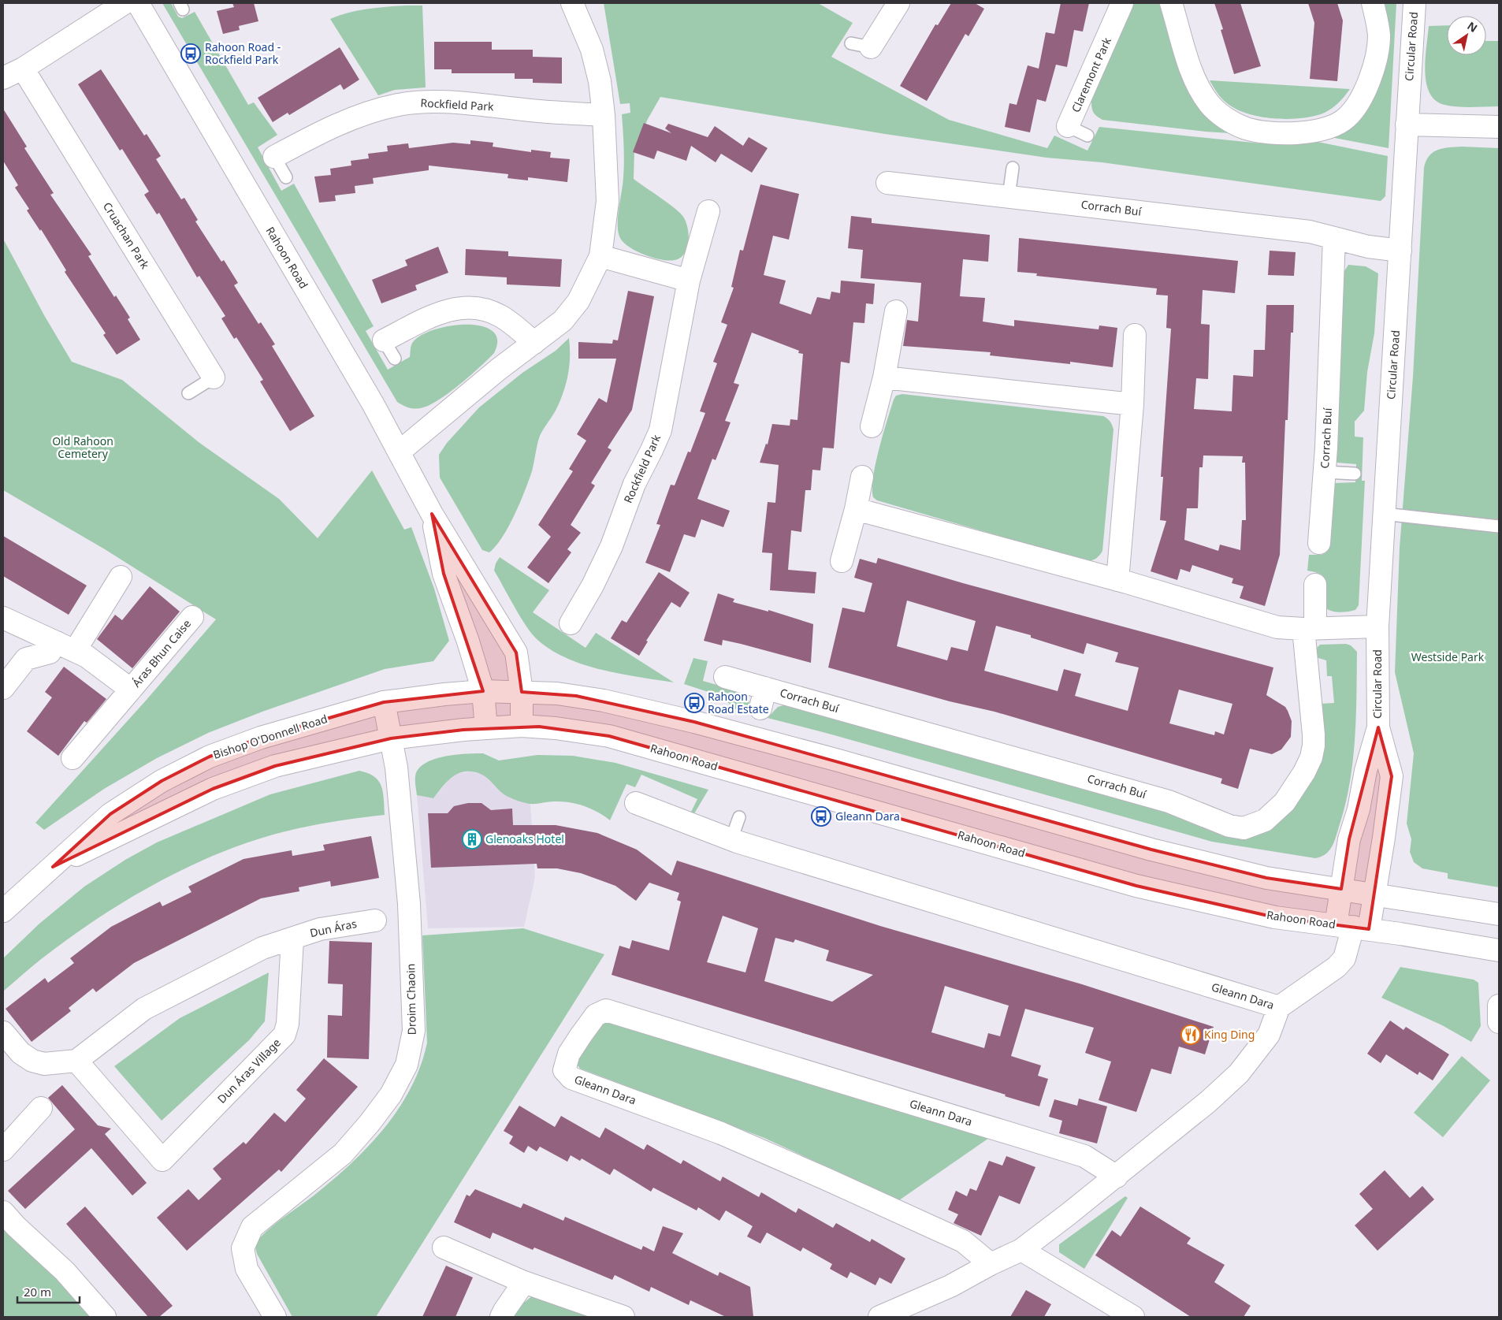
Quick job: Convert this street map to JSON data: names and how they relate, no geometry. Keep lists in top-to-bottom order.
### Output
{
  "streets": {
    "street": [
      "Circular Road",
      "Claremont Park",
      "Rockfield Park",
      "Corrach Buí",
      "Cruachan Park",
      "Rahoon Road",
      "Áras Bhun Caise",
      "Bishop O'Donnell Road",
      "Dun Áras",
      "Gleann Dara",
      "Droim Chaoin",
      "Dun Áras Village"
    ]
  },
  "crossings": [
    ["Circular Road", "Corrach Buí"],
    ["Circular Road", "Rahoon Road"],
    ["Circular Road", "Gleann Dara"],
    ["Rahoon Road", "Bishop O'Donnell Road"],
    ["Rahoon Road", "Gleann Dara"],
    ["Bishop O'Donnell Road", "Droim Chaoin"],
    ["Dun Áras", "Dun Áras Village"]
  ],
  "parks": ["Old Rahoon Cemetery", "Westside Park"],
  "places": {
    "bus stop": ["Rahoon Road - Rockfield Park", "Rahoon Road Estate", "Gleann Dara"],
    "building": ["Glenoaks Hotel"],
    "restaurant": ["King Ding"]
  },
  "scale_bar": "20 m",
  "north": "top right"
}
